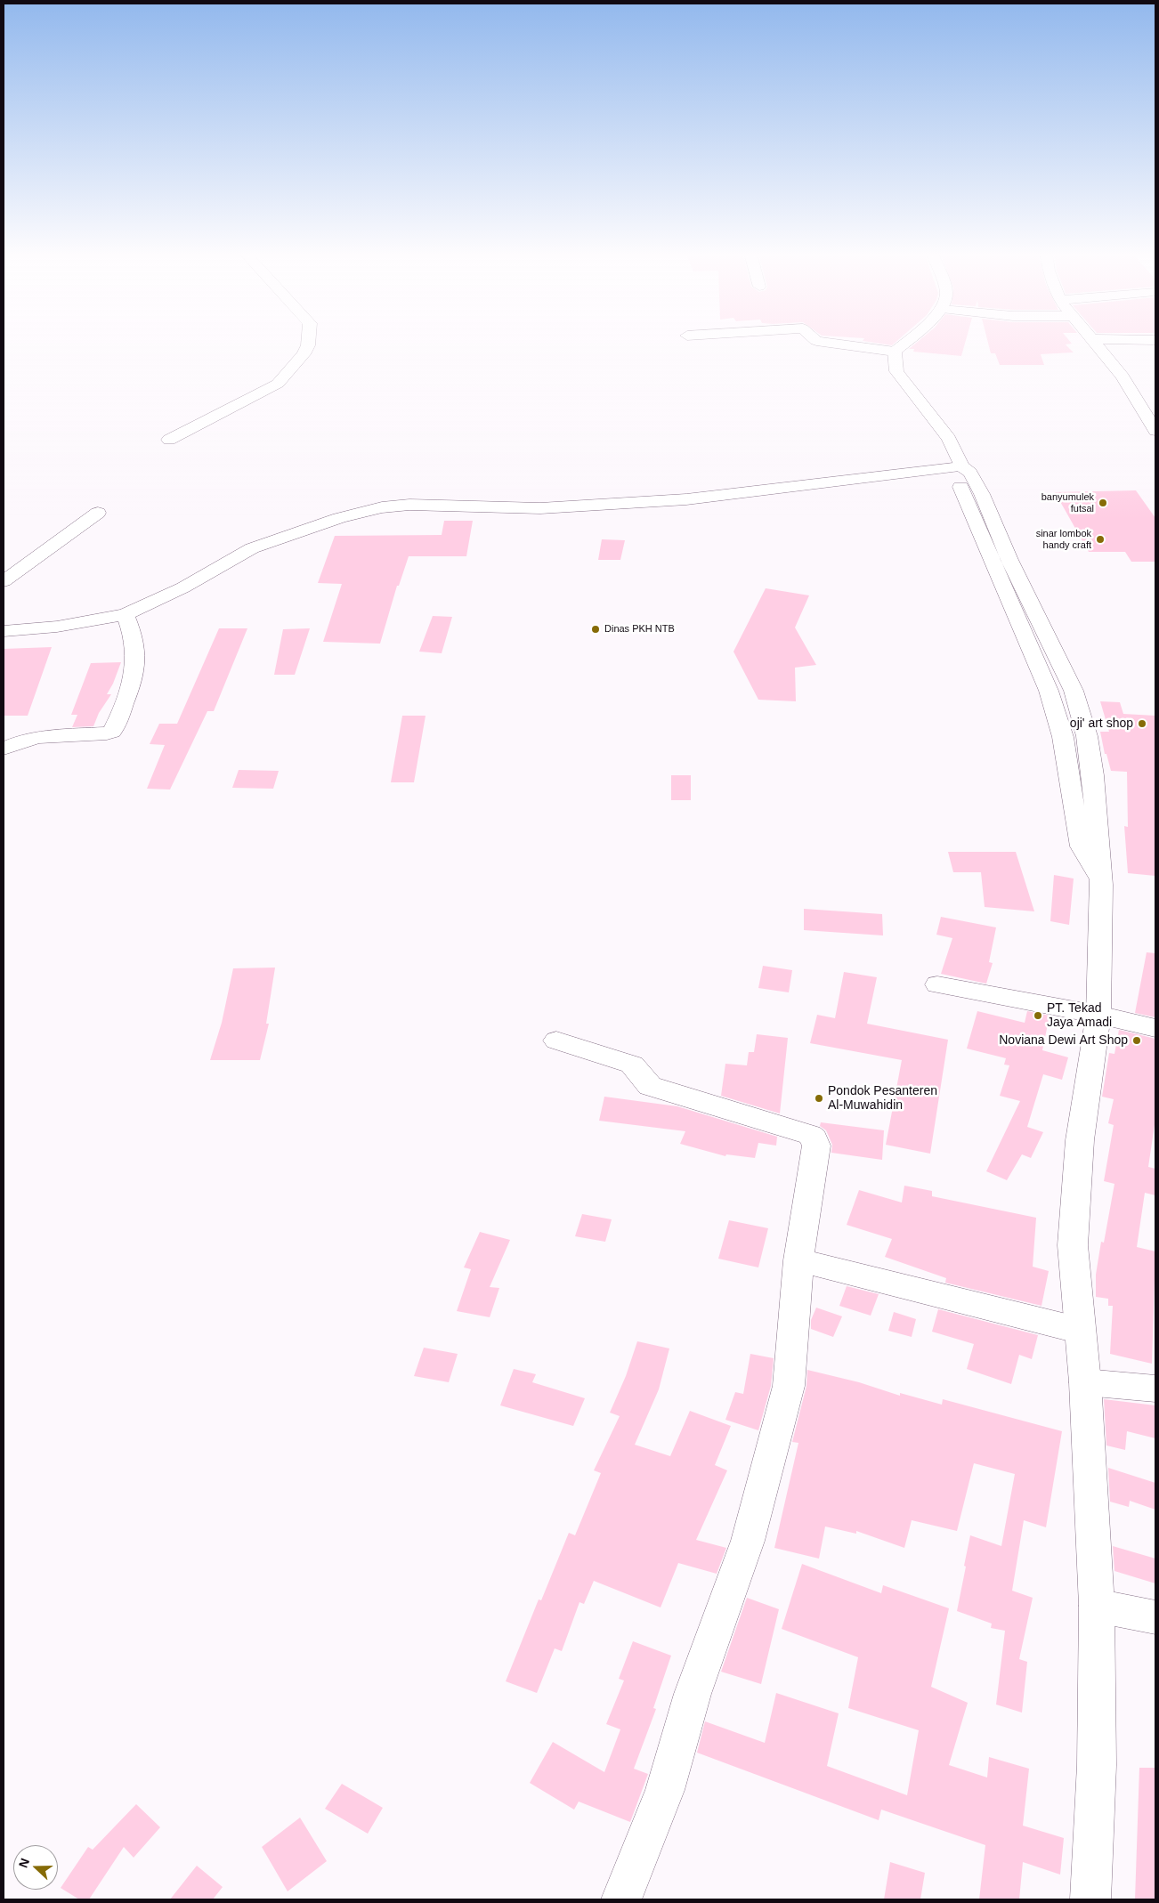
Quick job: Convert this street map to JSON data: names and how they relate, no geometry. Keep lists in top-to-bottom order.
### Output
{
  "places": [
    "banyumulek futsal",
    "sinar lombok handy craft",
    "Dinas PKH NTB",
    "oji' art shop",
    "PT. Tekad Jaya Amadi",
    "Noviana Dewi Art Shop",
    "Pondok Pesanteren Al-Muwahidin"
  ],
  "north": "left"
}
